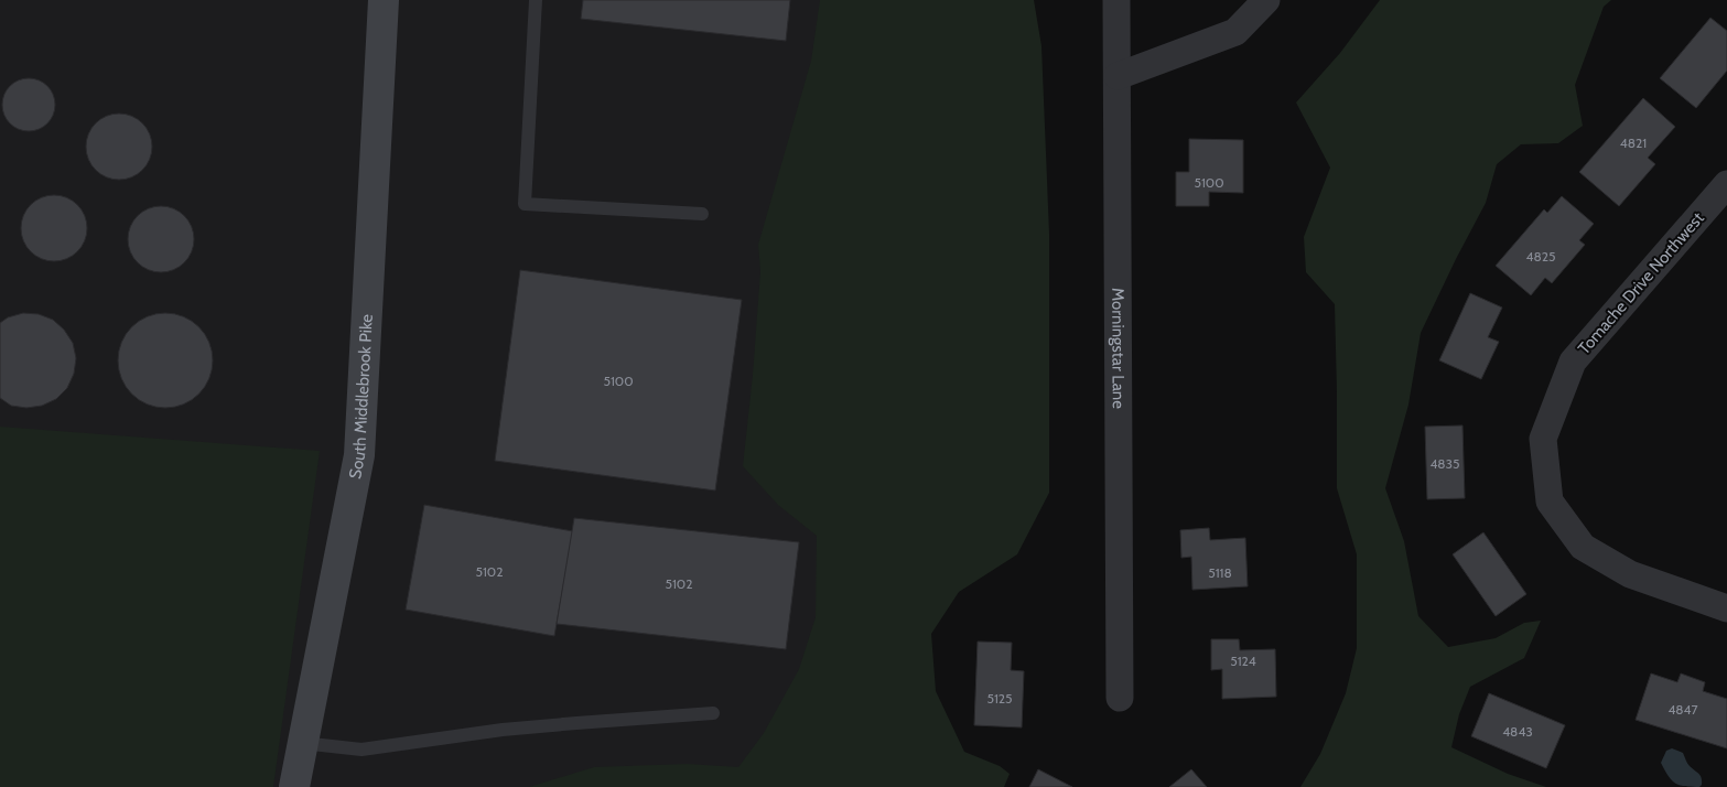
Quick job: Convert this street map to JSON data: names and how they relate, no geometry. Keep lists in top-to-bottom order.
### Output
{
  "streets": {
    "main road": ["South Middlebrook Pike"],
    "street": ["Tomache Drive Northwest", "Morningstar Lane"]
  },
  "house_numbers": [
    "4821",
    "5100",
    "4825",
    "5100",
    "4835",
    "5102",
    "5118",
    "5102",
    "5124",
    "5125",
    "4847",
    "4843"
  ]
}
